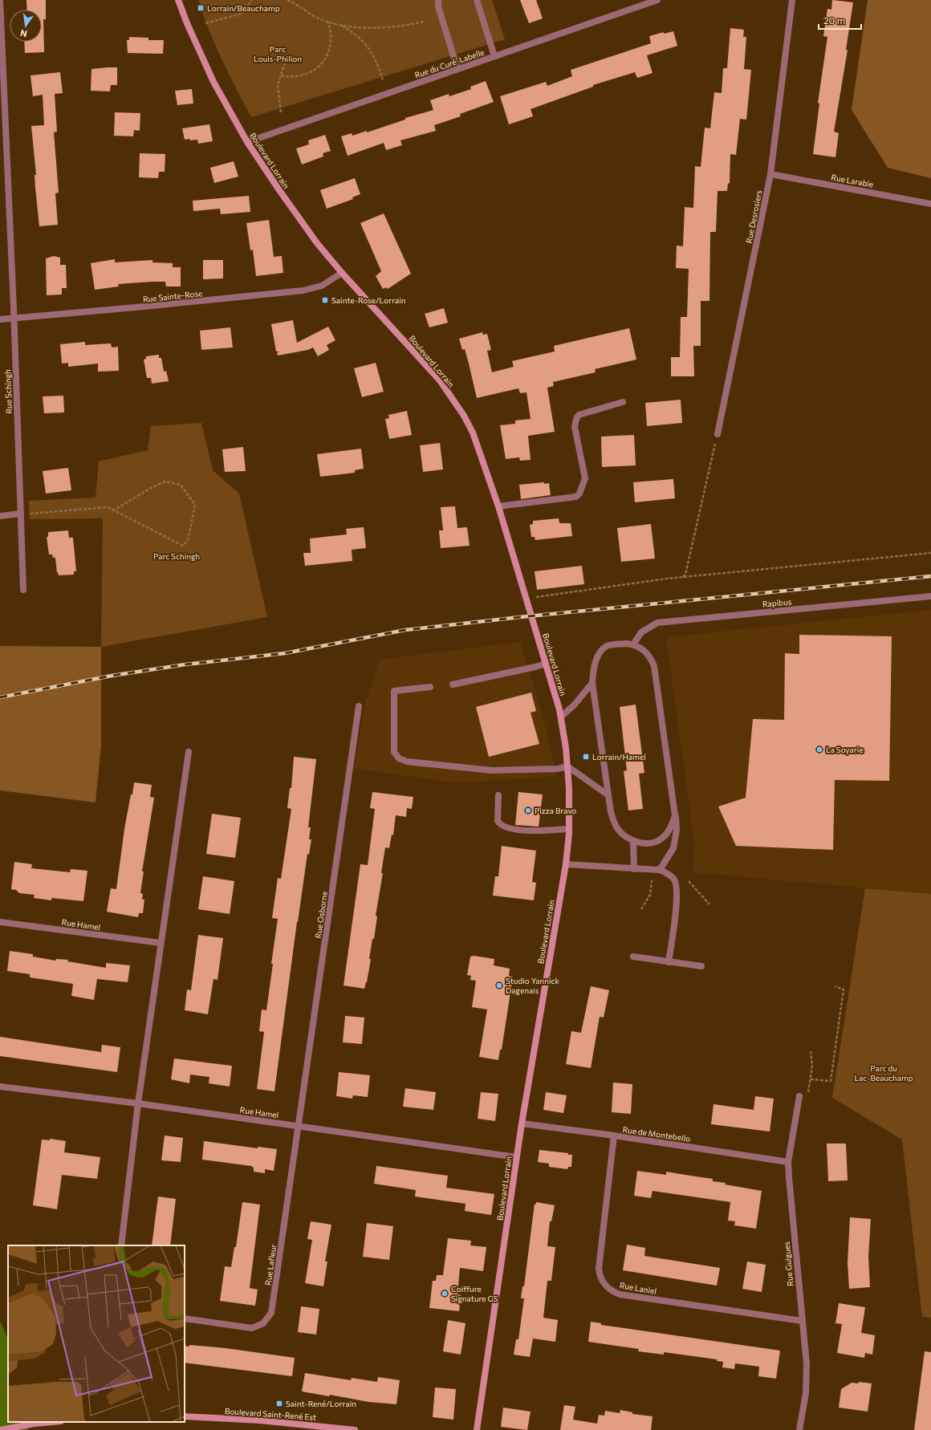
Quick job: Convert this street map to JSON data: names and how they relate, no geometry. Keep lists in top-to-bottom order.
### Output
{
  "streets": {
    "main road": ["Boulevard Lorrain", "Boulevard Saint-René Est"],
    "street": [
      "Rue du Curé-Labelle",
      "Rue Larabie",
      "Rue Desrosiers",
      "Rue Sainte-Rose",
      "Rue Schingh",
      "Rapibus",
      "Rue Osborne",
      "Rue Hamel",
      "Rue de Montebello",
      "Rue Guigues",
      "Rue Lafleur",
      "Rue Laniel"
    ]
  },
  "crossings": [
    ["Rue du Curé-Labelle", "Boulevard Lorrain"],
    ["Boulevard Lorrain", "Rue Sainte-Rose"],
    ["Boulevard Lorrain", "Rue Hamel"],
    ["Boulevard Lorrain", "Rue de Montebello"],
    ["Rue Larabie", "Rue Desrosiers"],
    ["Rue Sainte-Rose", "Rue Schingh"],
    ["Rue Osborne", "Rue Hamel"],
    ["Rue Osborne", "Rue Lafleur"],
    ["Rue Hamel", "Rue Lafleur"],
    ["Rue de Montebello", "Rue Guigues"],
    ["Rue de Montebello", "Rue Laniel"],
    ["Rue Guigues", "Rue Laniel"]
  ],
  "parks": ["Parc Louis-Philion", "Parc Schingh", "Parc du Lac-Beauchamp"],
  "places": {
    "transit": [
      "Lorrain/Beauchamp",
      "Sainte-Rose/Lorrain",
      "Lorrain/Hamel",
      "Saint-René/Lorrain"
    ],
    "other": [
      "La Soyarie",
      "Pizza Bravo",
      "Studio Yannick Dagenais",
      "Coiffure Signature GS"
    ]
  },
  "scale_bar": "20 m",
  "north": "bottom"
}
